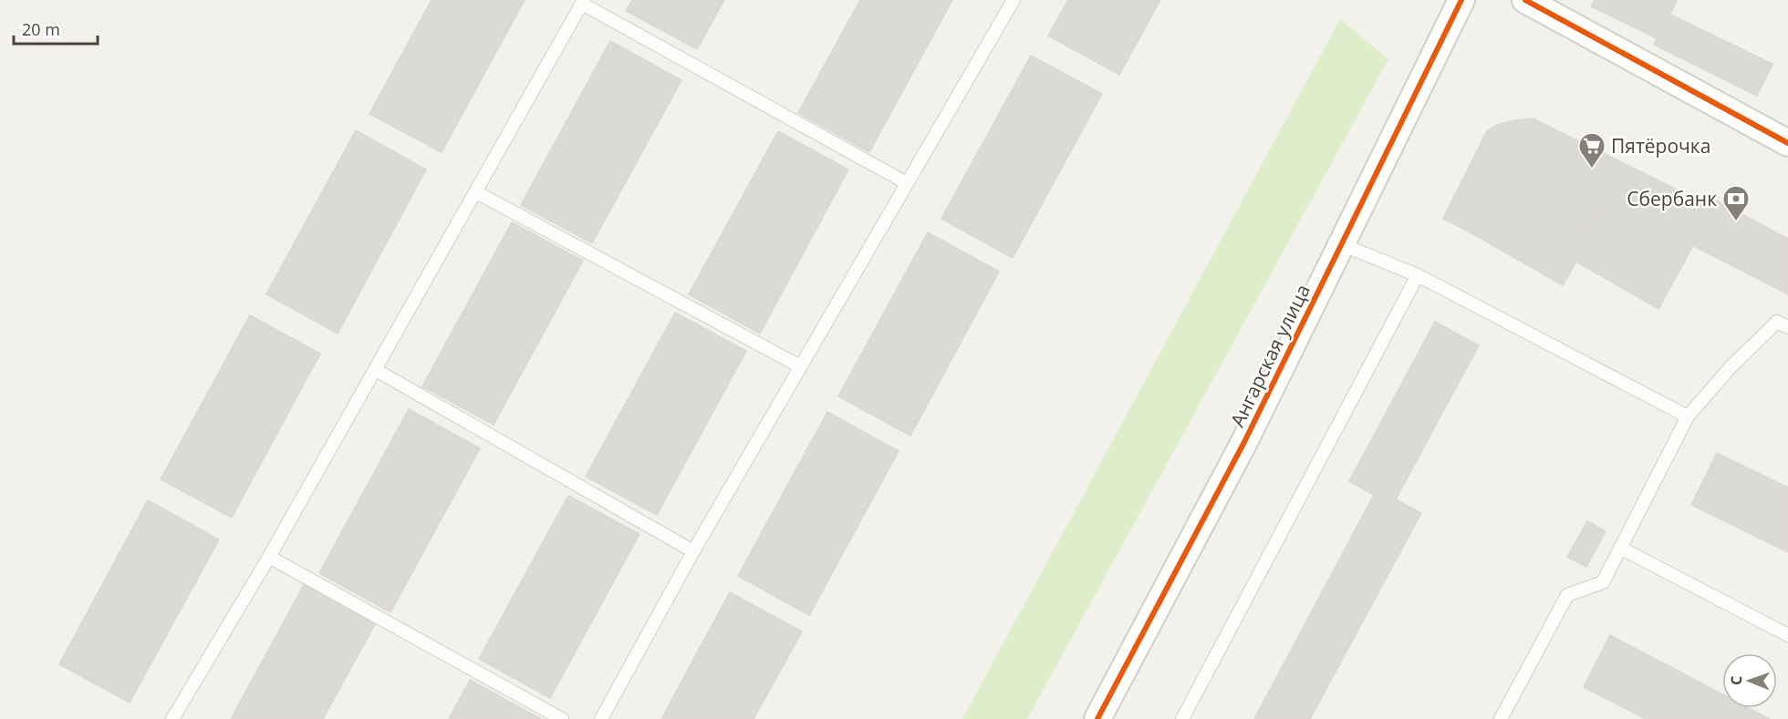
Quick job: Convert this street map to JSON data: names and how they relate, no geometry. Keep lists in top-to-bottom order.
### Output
{
  "streets": {
    "street": ["Ангарская улица"]
  },
  "places": {
    "supermarket": ["Пятёрочка"],
    "bank": ["Сбербанк"]
  },
  "scale_bar": "20 m",
  "north": "left"
}
